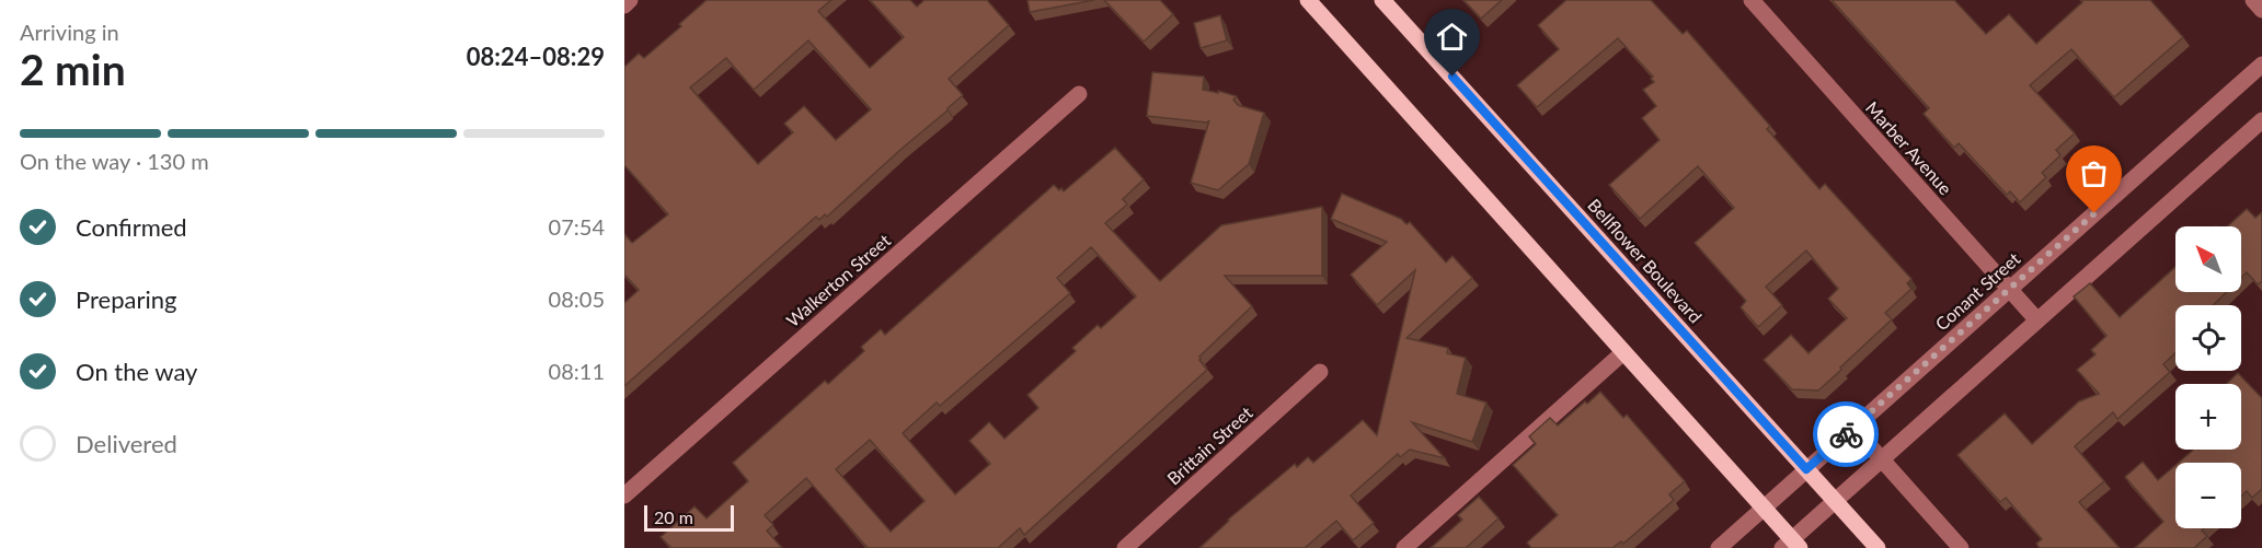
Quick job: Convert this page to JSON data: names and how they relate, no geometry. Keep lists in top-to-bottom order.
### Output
{
  "streets": {
    "main road": ["Bellflower Boulevard"],
    "street": [
      "Marber Avenue",
      "Walkerton Street",
      "Conant Street",
      "Brittain Street"
    ]
  },
  "crossings": [
    ["Marber Avenue", "Conant Street"],
    ["Bellflower Boulevard", "Conant Street"]
  ],
  "scale_bar": "20 m",
  "north": "top left",
  "page": {
    "heading": ["2 min", "Arriving in", "08:24–08:29"],
    "bar": "On the way · 130 m",
    "list": [
      ["Confirmed", "07:54"],
      ["Preparing", "08:05"],
      ["On the way", "08:11"],
      "Delivered"
    ],
    "map_buttons": ["+", "−"],
    "scale": "20 m"
  }
}
